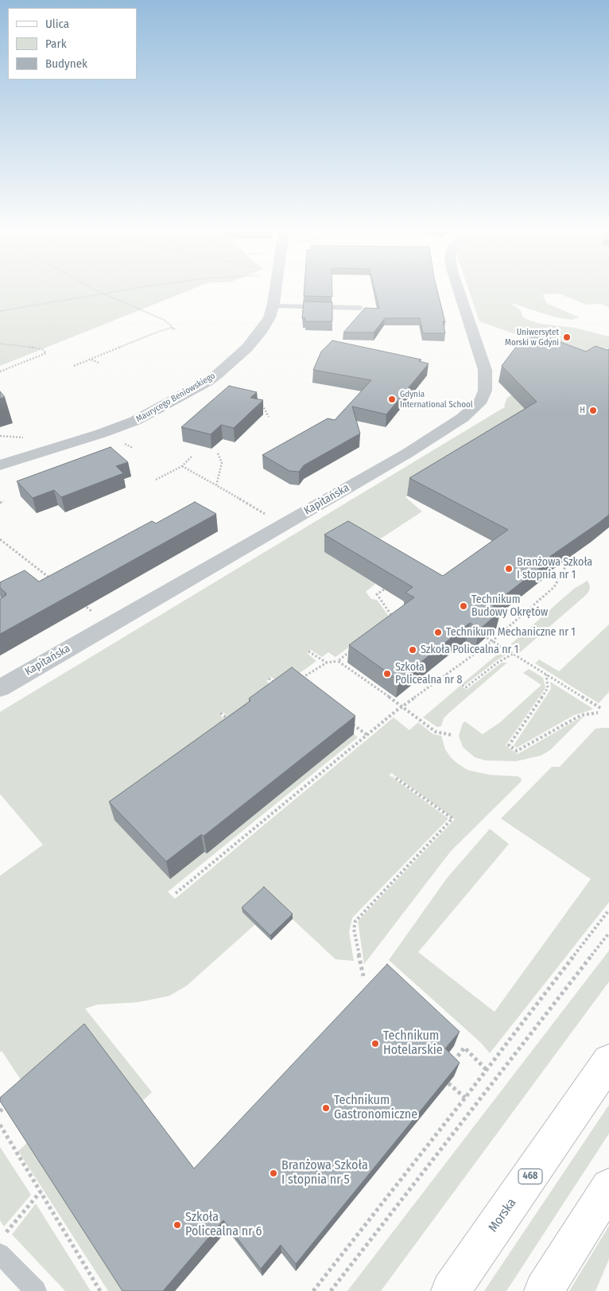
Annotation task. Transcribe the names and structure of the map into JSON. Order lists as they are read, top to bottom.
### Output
{
  "streets": {
    "main road": ["468", "Morska"],
    "street": ["Maurycego Beniowskiego", "Kapitańska"]
  },
  "places": [
    "Uniwersytet Morski w Gdyni",
    "Gdynia International School",
    "H",
    "Branżowa Szkoła I stopnia nr 1",
    "Technikum Budowy Okrętów",
    "Technikum Mechaniczne nr 1",
    "Szkoła Policealna nr 1",
    "Szkoła Policealna nr 8",
    "Technikum Hotelarskie",
    "Technikum Gastronomiczne",
    "Branżowa Szkoła I stopnia nr 5",
    "Szkoła Policealna nr 6"
  ],
  "legend": ["Ulica", "Park", "Budynek"]
}
